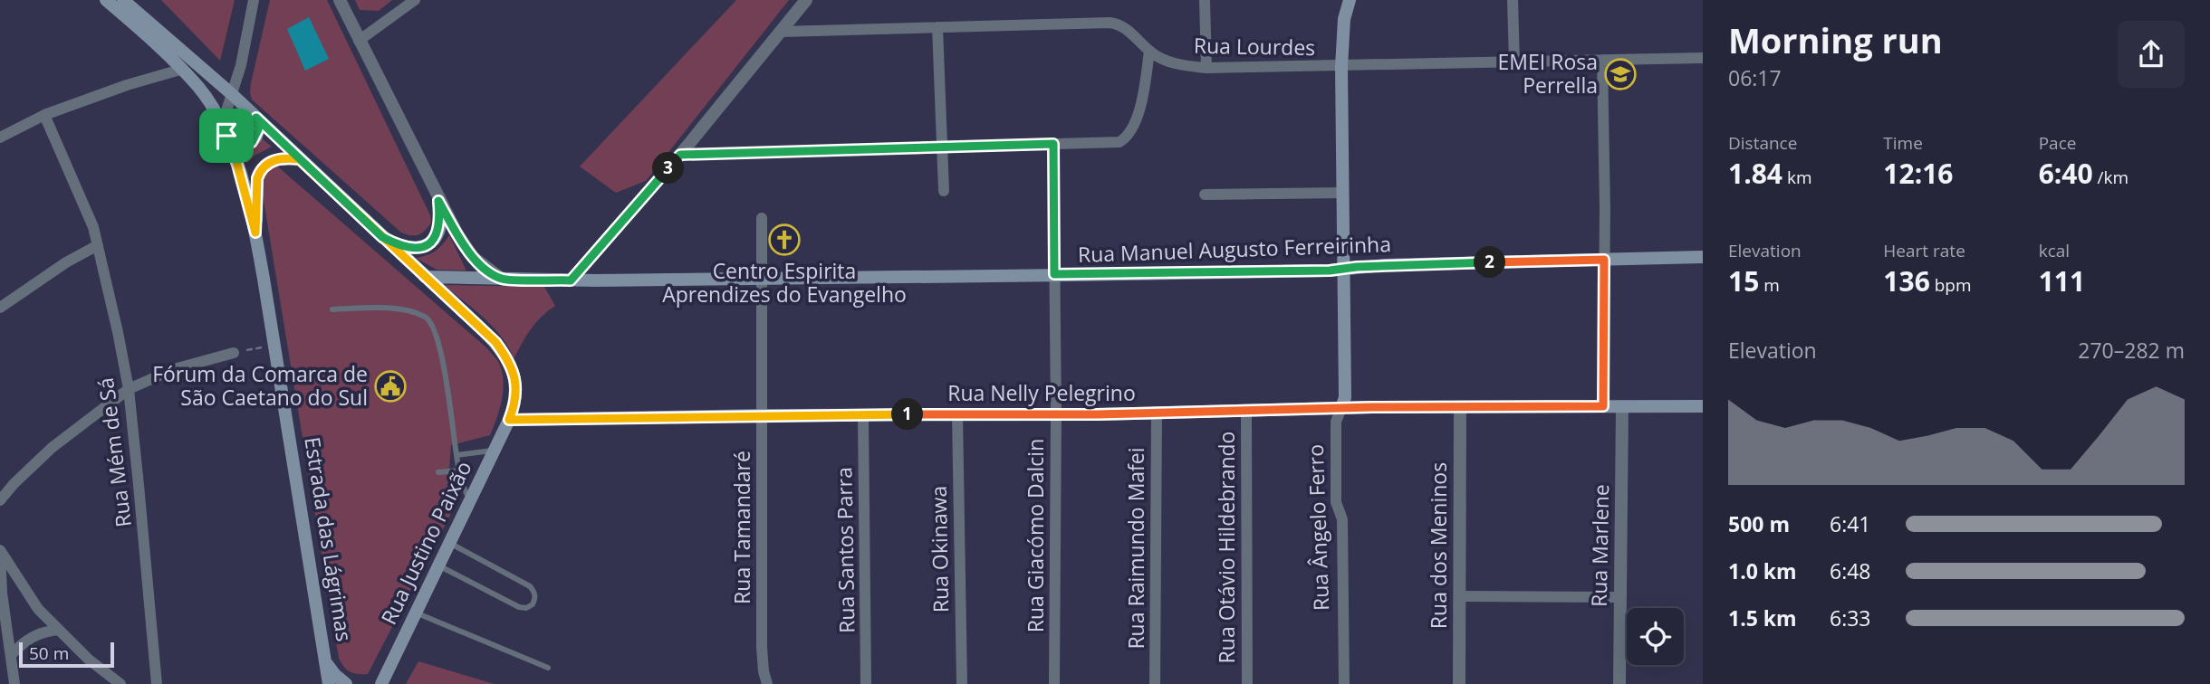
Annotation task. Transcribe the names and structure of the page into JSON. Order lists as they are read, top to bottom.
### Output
{
  "streets": {
    "main road": [
      "Rua Manuel Augusto Ferreirinha",
      "Rua Nelly Pelegrino",
      "Rua Ângelo Ferro",
      "Estrada das Lágrimas",
      "Rua Justino Paixão"
    ],
    "street": [
      "Rua Lourdes",
      "Rua Mém de Sá",
      "Rua Tamandaré",
      "Rua Giacómo Dalcin",
      "Rua dos Meninos",
      "Rua Marlene",
      "Rua Otávio Hildebrando",
      "Rua Raimundo Mafei",
      "Rua Okinawa",
      "Rua Santos Parra"
    ]
  },
  "crossings": [
    ["Rua Lourdes", "Rua Ângelo Ferro"],
    ["Rua Manuel Augusto Ferreirinha", "Rua Tamandaré"],
    ["Rua Manuel Augusto Ferreirinha", "Rua Ângelo Ferro"],
    ["Rua Manuel Augusto Ferreirinha", "Rua Giacómo Dalcin"],
    ["Rua Manuel Augusto Ferreirinha", "Rua Justino Paixão"],
    ["Rua Nelly Pelegrino", "Rua Tamandaré"],
    ["Rua Nelly Pelegrino", "Rua Ângelo Ferro"],
    ["Rua Nelly Pelegrino", "Rua Giacómo Dalcin"],
    ["Rua Nelly Pelegrino", "Rua Justino Paixão"],
    ["Rua Nelly Pelegrino", "Rua dos Meninos"],
    ["Rua Nelly Pelegrino", "Rua Marlene"],
    ["Rua Nelly Pelegrino", "Rua Otávio Hildebrando"],
    ["Rua Nelly Pelegrino", "Rua Raimundo Mafei"],
    ["Rua Nelly Pelegrino", "Rua Okinawa"],
    ["Rua Nelly Pelegrino", "Rua Santos Parra"]
  ],
  "places": {
    "school or university": ["EMEI Rosa Perrella"],
    "church": ["Centro Espirita Aprendizes do Evangelho"],
    "public building": ["Fórum da Comarca de São Caetano do Sul"]
  },
  "scale_bar": "50 m",
  "page": {
    "heading": ["Morning run", "06:17"],
    "stats": [
      ["Distance", "1.84 km"],
      ["Time", "12:16"],
      ["Pace", "6:40 /km"],
      ["Elevation", "15 m"],
      ["Heart rate", "136 bpm"],
      ["kcal", "111"]
    ],
    "pins": ["3", "2", "1"],
    "chart": ["Elevation", "270–282 m"],
    "list": [
      {
        "name": "500 m",
        "note": "6:41"
      },
      {
        "name": "1.0 km",
        "note": "6:48"
      },
      {
        "name": "1.5 km",
        "note": "6:33"
      }
    ],
    "scale": "50 m"
  }
}
